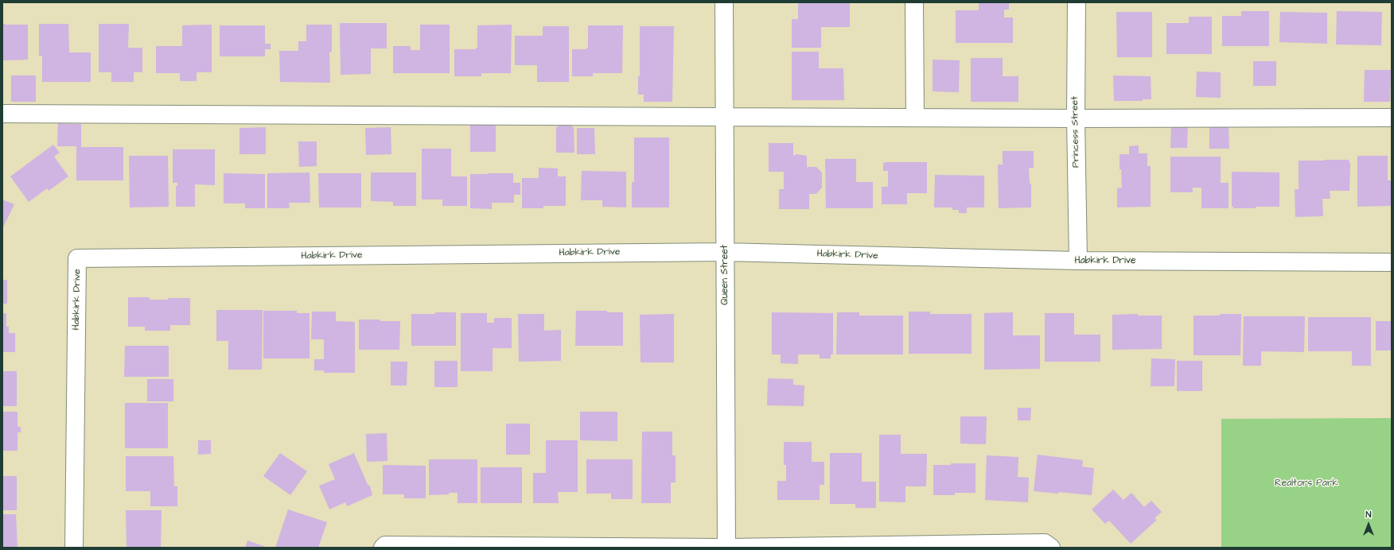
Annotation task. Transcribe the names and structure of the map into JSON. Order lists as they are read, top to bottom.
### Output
{
  "streets": {
    "street": ["Princess Street", "Habkirk Drive", "Queen Street"]
  },
  "crossings": [
    ["Princess Street", "Habkirk Drive"],
    ["Habkirk Drive", "Queen Street"]
  ],
  "parks": ["Realtors Park"],
  "north": "top"
}
